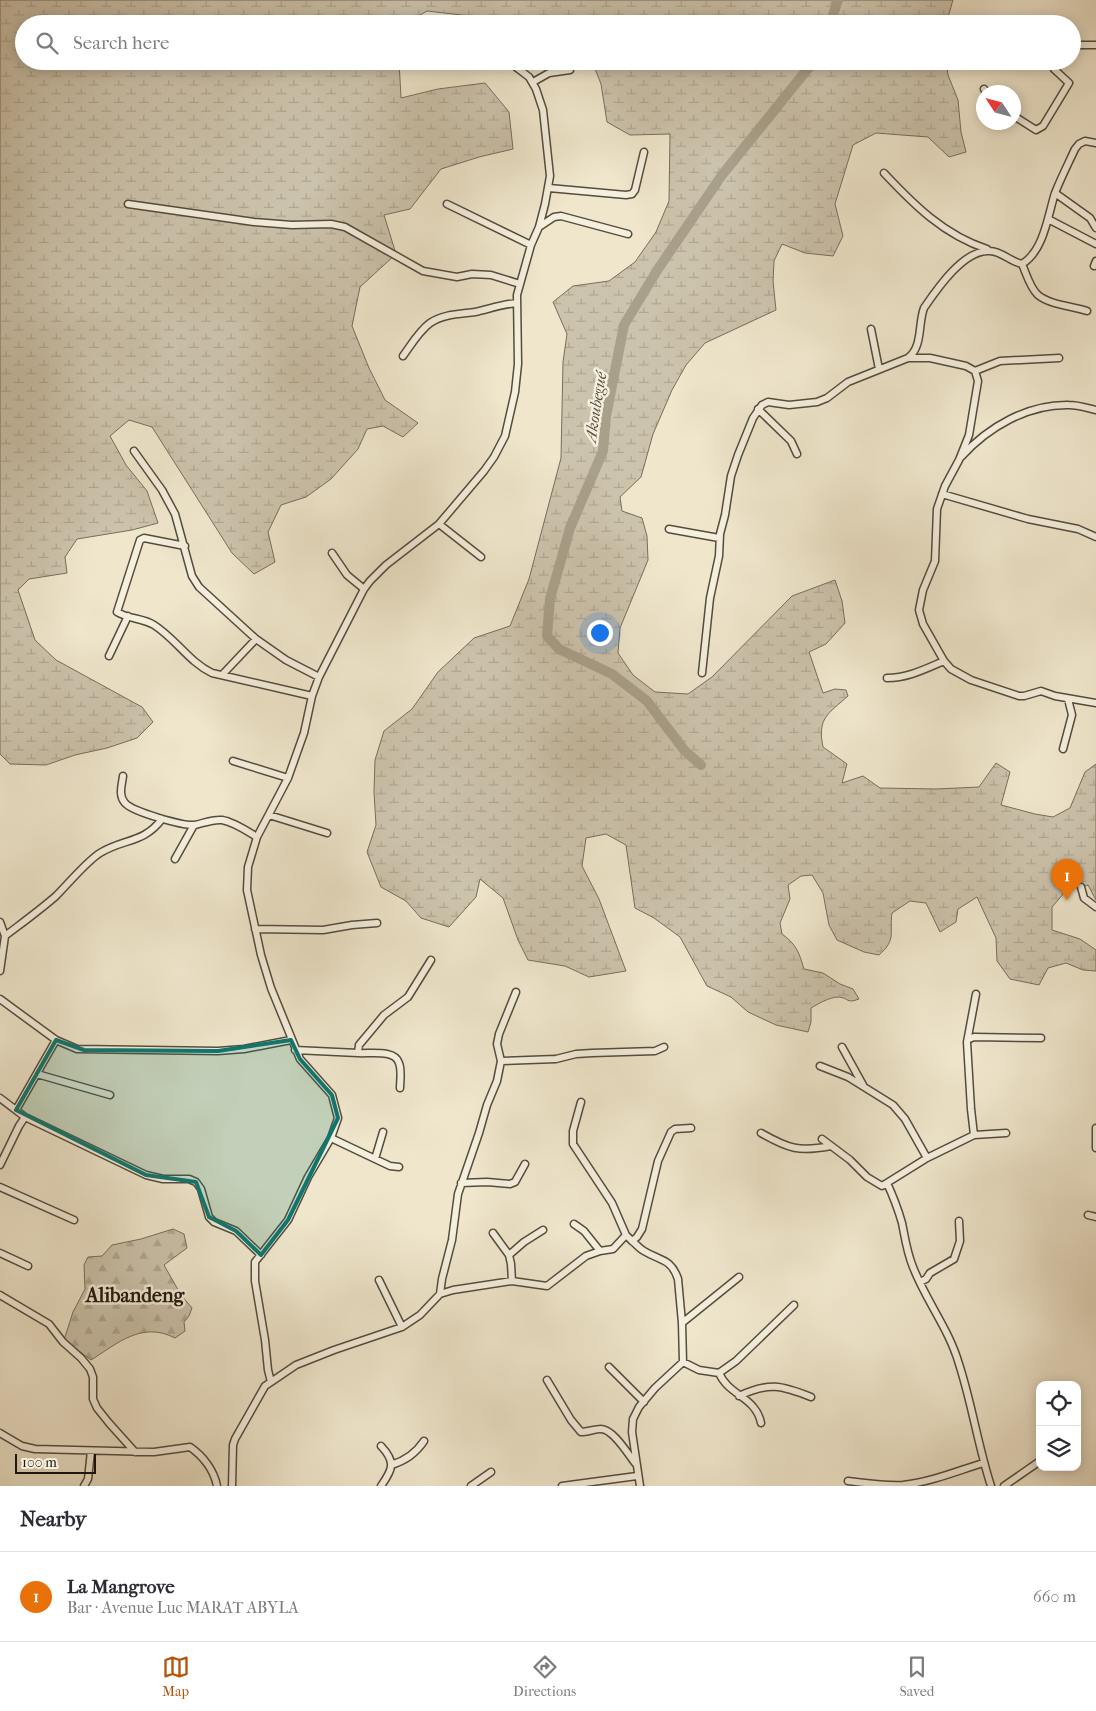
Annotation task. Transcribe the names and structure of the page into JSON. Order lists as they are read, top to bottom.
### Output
{
  "districts": ["Alibandeng"],
  "water": ["Akoubegué"],
  "scale_bar": "100 m",
  "north": "top left",
  "page": {
    "search": "Search here",
    "pins": "1",
    "scale": "100 m",
    "heading": "Nearby",
    "list": [
      {
        "mark": "1",
        "name": "La Mangrove",
        "note": "Bar · Avenue Luc MARAT ABYLA",
        "value": "660 m"
      }
    ],
    "nav": ["Map", "Directions", "Saved"]
  }
}
